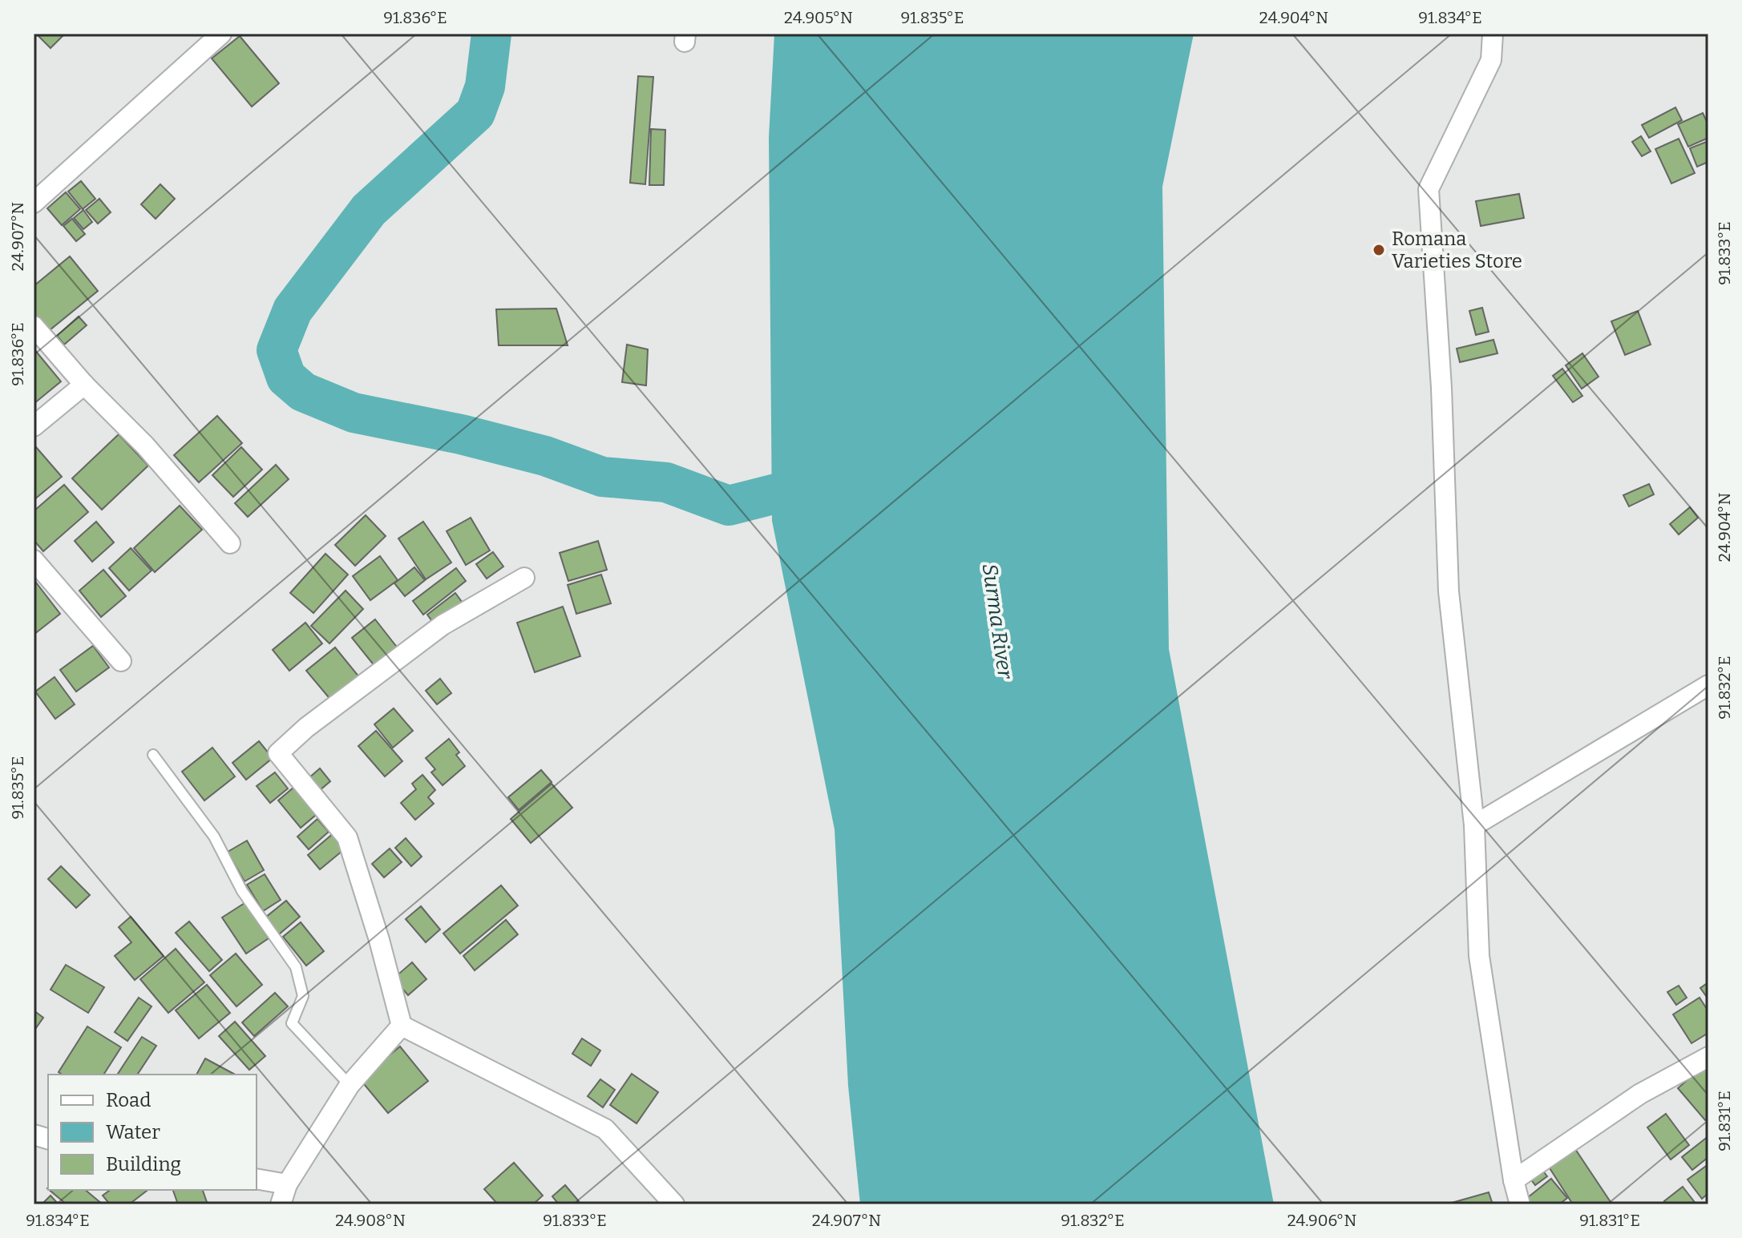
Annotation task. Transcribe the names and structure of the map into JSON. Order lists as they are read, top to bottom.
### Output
{
  "water": ["Surma River"],
  "places": ["Romana Varieties Store"],
  "legend": ["Road", "Water", "Building"],
  "coordinates": [
    "91.836°E",
    "24.905°N",
    "91.835°E",
    "24.904°N",
    "91.834°E",
    "24.907°N",
    "91.833°E",
    "91.832°E",
    "91.831°E",
    "24.908°N",
    "24.906°N"
  ]
}
